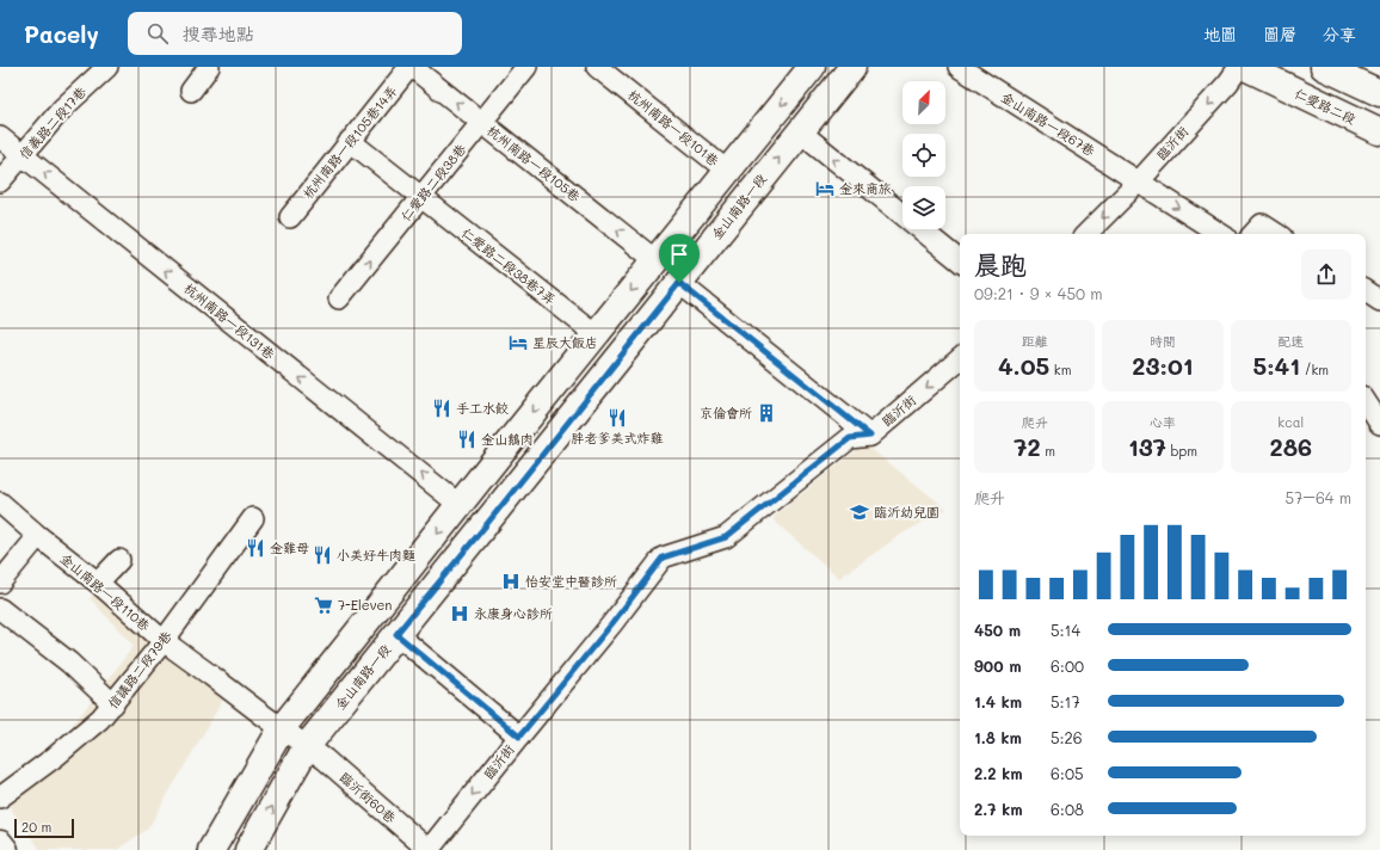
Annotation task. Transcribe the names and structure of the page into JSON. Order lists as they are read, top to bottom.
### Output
{
  "streets": {
    "main road": ["仁愛路二段", "金山南路一段"],
    "street": [
      "信義路二段17巷",
      "金山南路一段67巷",
      "杭州南路一段101巷",
      "杭州南路一段105巷14弄",
      "臨沂街",
      "杭州南路一段105巷",
      "仁愛路二段38巷",
      "仁愛路二段38巷7弄",
      "杭州南路一段131巷",
      "金山南路一段110巷",
      "信議路二段79巷",
      "臨沂街60巷"
    ]
  },
  "crossings": [
    ["信義路二段17巷", "杭州南路一段131巷"],
    ["金山南路一段67巷", "臨沂街"],
    ["杭州南路一段105巷14弄", "杭州南路一段105巷"],
    ["杭州南路一段105巷14弄", "仁愛路二段38巷7弄"],
    ["臨沂街", "臨沂街60巷"],
    ["杭州南路一段105巷", "仁愛路二段38巷"],
    ["仁愛路二段38巷", "仁愛路二段38巷7弄"],
    ["金山南路一段", "臨沂街60巷"],
    ["金山南路一段110巷", "信議路二段79巷"],
    ["金山南路一段110巷", "臨沂街60巷"]
  ],
  "one_way": [
    "臨沂街",
    "杭州南路一段105巷",
    "仁愛路二段38巷",
    "杭州南路一段131巷"
  ],
  "places": {
    "hotel": ["金來商旅", "星辰大飯店"],
    "restaurant": [
      "手工水餃",
      "胖老爹美式炸雞",
      "金山鵝肉",
      "金雞母",
      "小美好牛肉麵"
    ],
    "building": ["京倫會所"],
    "school or university": ["臨沂幼兒園"],
    "hospital": ["怡安堂中醫診所", "永康身心診所"],
    "supermarket": ["7-Eleven"]
  },
  "scale_bar": "20 m",
  "north": "top right",
  "page": {
    "header": "Pacely",
    "search": "搜尋地點",
    "nav": ["地圖", "圖層", "分享"],
    "heading": ["晨跑", "09:21 · 9 × 450 m"],
    "stats": [
      ["距離", "4.05 km"],
      ["時間", "23:01"],
      ["配速", "5:41 /km"],
      ["爬升", "72 m"],
      ["心率", "137 bpm"],
      ["kcal", "286"]
    ],
    "chart": ["爬升", "57–64 m"],
    "list": [
      {
        "name": "450 m",
        "note": "5:14"
      },
      {
        "name": "900 m",
        "note": "6:00"
      },
      {
        "name": "1.4 km",
        "note": "5:17"
      },
      {
        "name": "1.8 km",
        "note": "5:26"
      },
      {
        "name": "2.2 km",
        "note": "6:05"
      },
      {
        "name": "2.7 km",
        "note": "6:08"
      }
    ],
    "scale": "20 m"
  }
}
